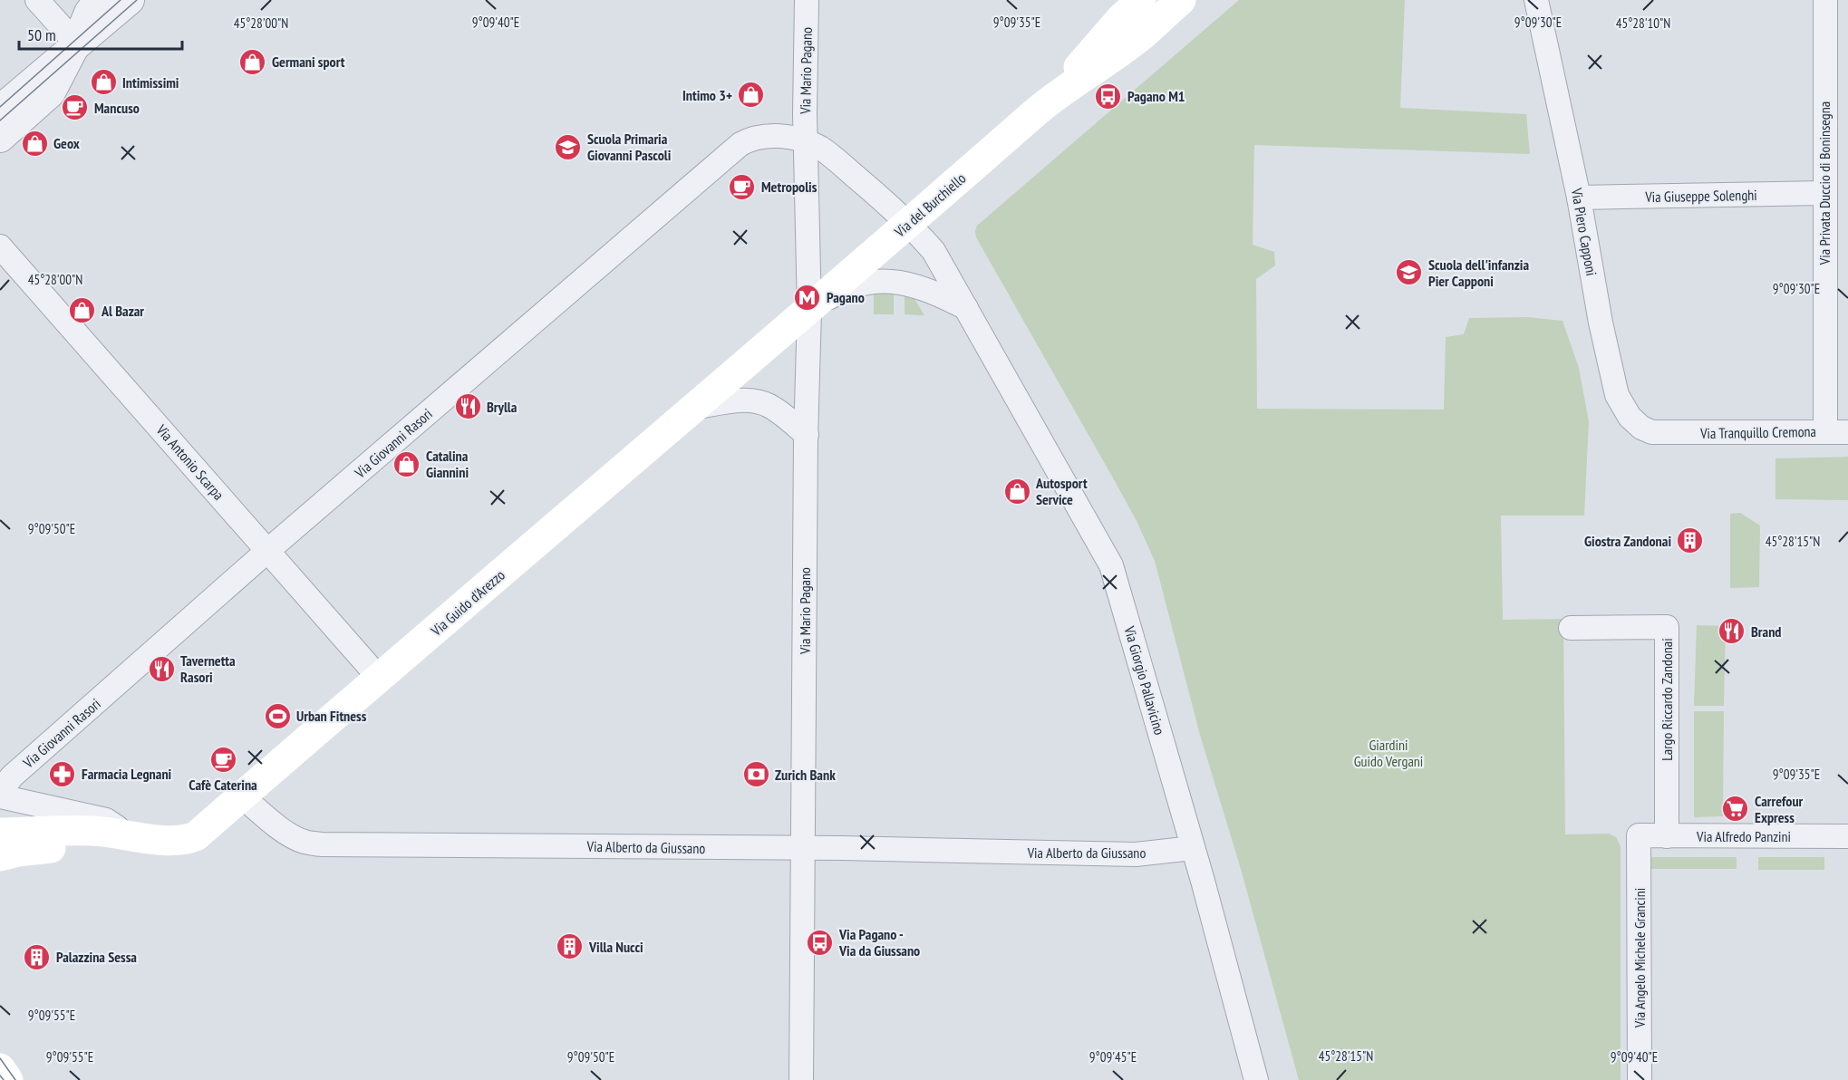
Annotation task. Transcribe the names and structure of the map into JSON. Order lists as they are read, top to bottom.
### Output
{
  "streets": {
    "main road": ["Via del Burchiello", "Via Guido d'Arezzo"],
    "street": [
      "Via Mario Pagano",
      "Via Privata Duccio di Boninsegna",
      "Via Giuseppe Solenghi",
      "Via Piero Capponi",
      "Via Tranquillo Cremona",
      "Via Giovanni Rasori",
      "Via Antonio Scarpa",
      "Via Giorgio Pallavicino",
      "Largo Riccardo Zandonai",
      "Via Alfredo Panzini",
      "Via Alberto da Giussano",
      "Via Angelo Michele Grancini"
    ]
  },
  "crossings": [
    ["Via Mario Pagano", "Via del Burchiello"],
    ["Via Mario Pagano", "Via Giovanni Rasori"],
    ["Via Mario Pagano", "Via Guido d'Arezzo"],
    ["Via Mario Pagano", "Via Alberto da Giussano"],
    ["Via Privata Duccio di Boninsegna", "Via Giuseppe Solenghi"],
    ["Via Privata Duccio di Boninsegna", "Via Tranquillo Cremona"],
    ["Via Giuseppe Solenghi", "Via Piero Capponi"],
    ["Via del Burchiello", "Via Guido d'Arezzo"],
    ["Via del Burchiello", "Via Giorgio Pallavicino"],
    ["Via Piero Capponi", "Via Tranquillo Cremona"],
    ["Via Giovanni Rasori", "Via Antonio Scarpa"],
    ["Via Antonio Scarpa", "Via Guido d'Arezzo"],
    ["Via Guido d'Arezzo", "Via Alberto da Giussano"],
    ["Via Giorgio Pallavicino", "Via Alberto da Giussano"],
    ["Largo Riccardo Zandonai", "Via Alfredo Panzini"],
    ["Via Alfredo Panzini", "Via Angelo Michele Grancini"]
  ],
  "parks": ["Giardini Guido Vergani"],
  "places": {
    "shop": [
      "Germani sport",
      "Intimissimi",
      "Intimo 3+",
      "Geox",
      "Al Bazar",
      "Catalina Giannini",
      "Autosport Service"
    ],
    "bus stop": ["Pagano M1", "Via Pagano - Via da Giussano"],
    "cafe": ["Mancuso", "Metropolis", "Cafè Caterina"],
    "school or university": ["Scuola Primaria Giovanni Pascoli", "Scuola dell'infanzia Pier Capponi"],
    "metro station": ["Pagano"],
    "restaurant": ["Brylla", "Brand", "Tavernetta Rasori"],
    "building": ["Giostra Zandonai", "Villa Nucci", "Palazzina Sessa"],
    "sports": ["Urban Fitness"],
    "pharmacy": ["Farmacia Legnani"],
    "bank": ["Zurich Bank"],
    "supermarket": ["Carrefour Express"]
  },
  "scale_bar": "50 m",
  "coordinates": [
    "9°09'40\"E",
    "9°09'35\"E",
    "9°09'30\"E",
    "45°28'00\"N",
    "45°28'10\"N",
    "9°09'50\"E",
    "45°28'15\"N",
    "9°09'55\"E",
    "9°09'45\"E"
  ]
}
